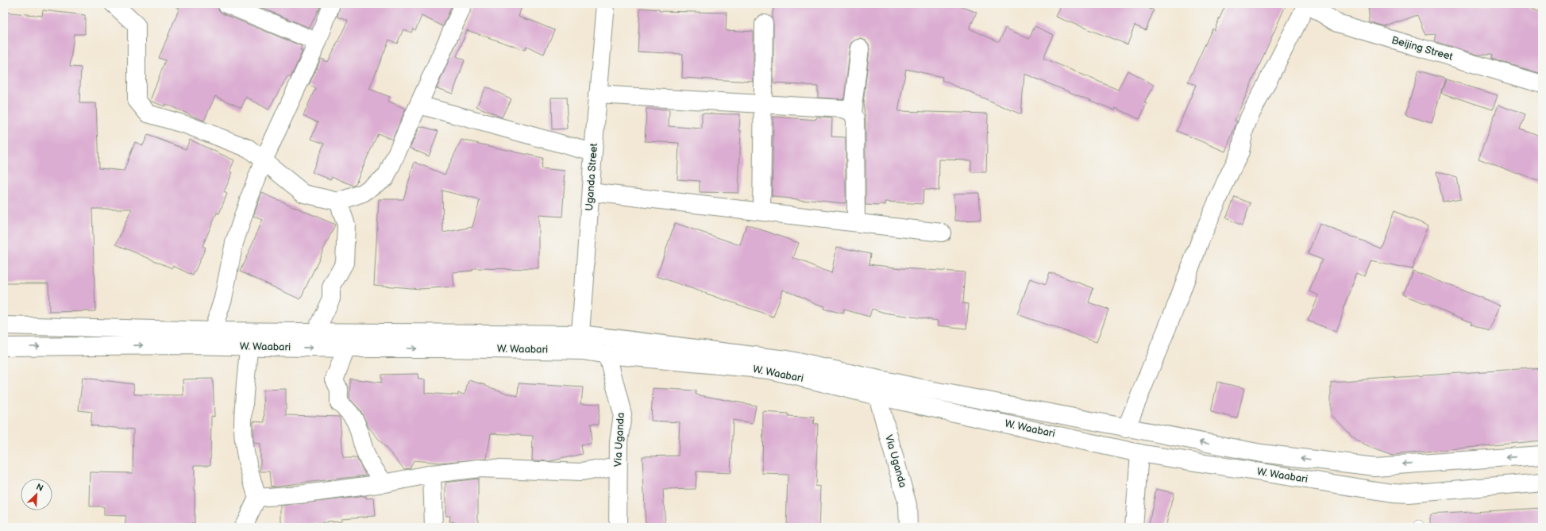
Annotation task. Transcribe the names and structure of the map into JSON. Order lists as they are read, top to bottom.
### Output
{
  "streets": {
    "street": [
      "Beijing Street",
      "Uganda Street",
      "W. Waabari",
      "Via Uganda"
    ]
  },
  "crossings": [
    ["Uganda Street", "W. Waabari"],
    ["W. Waabari", "Via Uganda"]
  ],
  "north": "top right"
}
